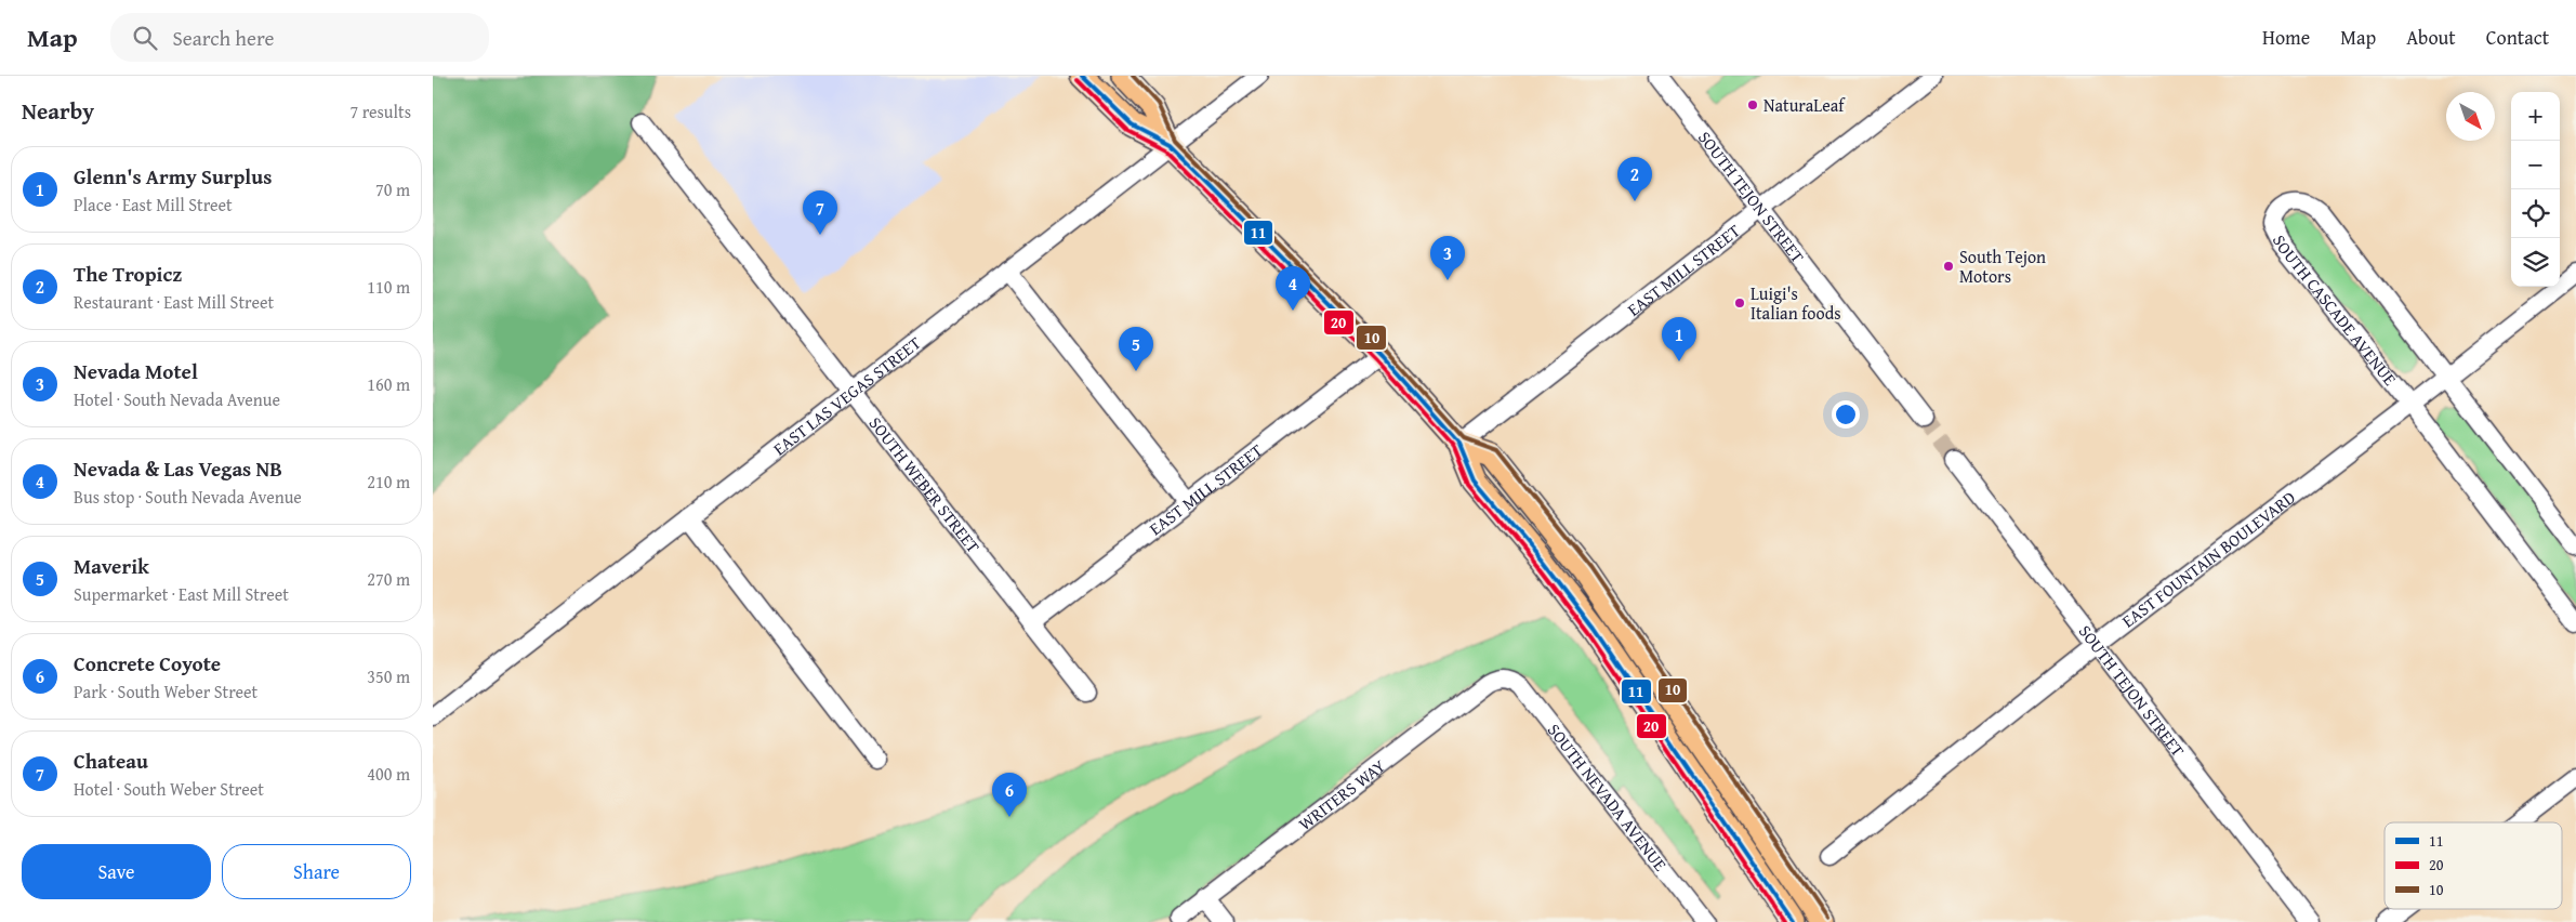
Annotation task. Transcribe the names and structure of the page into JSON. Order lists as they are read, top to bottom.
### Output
{
  "streets": {
    "street": [
      "SOUTH TEJON STREET",
      "EAST MILL STREET",
      "SOUTH CASCADE AVENUE",
      "EAST LAS VEGAS STREET",
      "SOUTH WEBER STREET",
      "EAST FOUNTAIN BOULEVARD",
      "WRITERS WAY",
      "SOUTH NEVADA AVENUE"
    ]
  },
  "crossings": [
    ["SOUTH TEJON STREET", "EAST MILL STREET"],
    ["SOUTH TEJON STREET", "EAST FOUNTAIN BOULEVARD"],
    ["EAST MILL STREET", "SOUTH WEBER STREET"],
    ["SOUTH CASCADE AVENUE", "EAST FOUNTAIN BOULEVARD"],
    ["EAST LAS VEGAS STREET", "SOUTH WEBER STREET"],
    ["WRITERS WAY", "SOUTH NEVADA AVENUE"]
  ],
  "places": ["NaturaLeaf", "South Tejon Motors", "Luigi's Italian foods"],
  "lines": ["transit line 11", "transit line 10", "transit line 20"],
  "legend": ["11", "20", "10"],
  "north": "bottom right",
  "page": {
    "header": "Map",
    "search": "Search here",
    "nav": [
      "Home",
      "Map",
      "About",
      "Contact"
    ],
    "heading": ["Nearby", "7 results"],
    "map_buttons": ["+", "−"],
    "list": [
      {
        "mark": "1",
        "name": "Glenn's Army Surplus",
        "note": "Place · East Mill Street",
        "value": "70 m"
      },
      {
        "mark": "2",
        "name": "The Tropicz",
        "note": "Restaurant · East Mill Street",
        "value": "110 m"
      },
      {
        "mark": "3",
        "name": "Nevada Motel",
        "note": "Hotel · South Nevada Avenue",
        "value": "160 m"
      },
      {
        "mark": "4",
        "name": "Nevada & Las Vegas NB",
        "note": "Bus stop · South Nevada Avenue",
        "value": "210 m"
      },
      {
        "mark": "5",
        "name": "Maverik",
        "note": "Supermarket · East Mill Street",
        "value": "270 m"
      },
      {
        "mark": "6",
        "name": "Concrete Coyote",
        "note": "Park · South Weber Street",
        "value": "350 m"
      },
      {
        "mark": "7",
        "name": "Chateau",
        "note": "Hotel · South Weber Street",
        "value": "400 m"
      }
    ],
    "pins": [
      "2",
      "7",
      "3",
      "4",
      "1",
      "5",
      "6"
    ],
    "buttons": ["Save", "Share"]
  }
}
